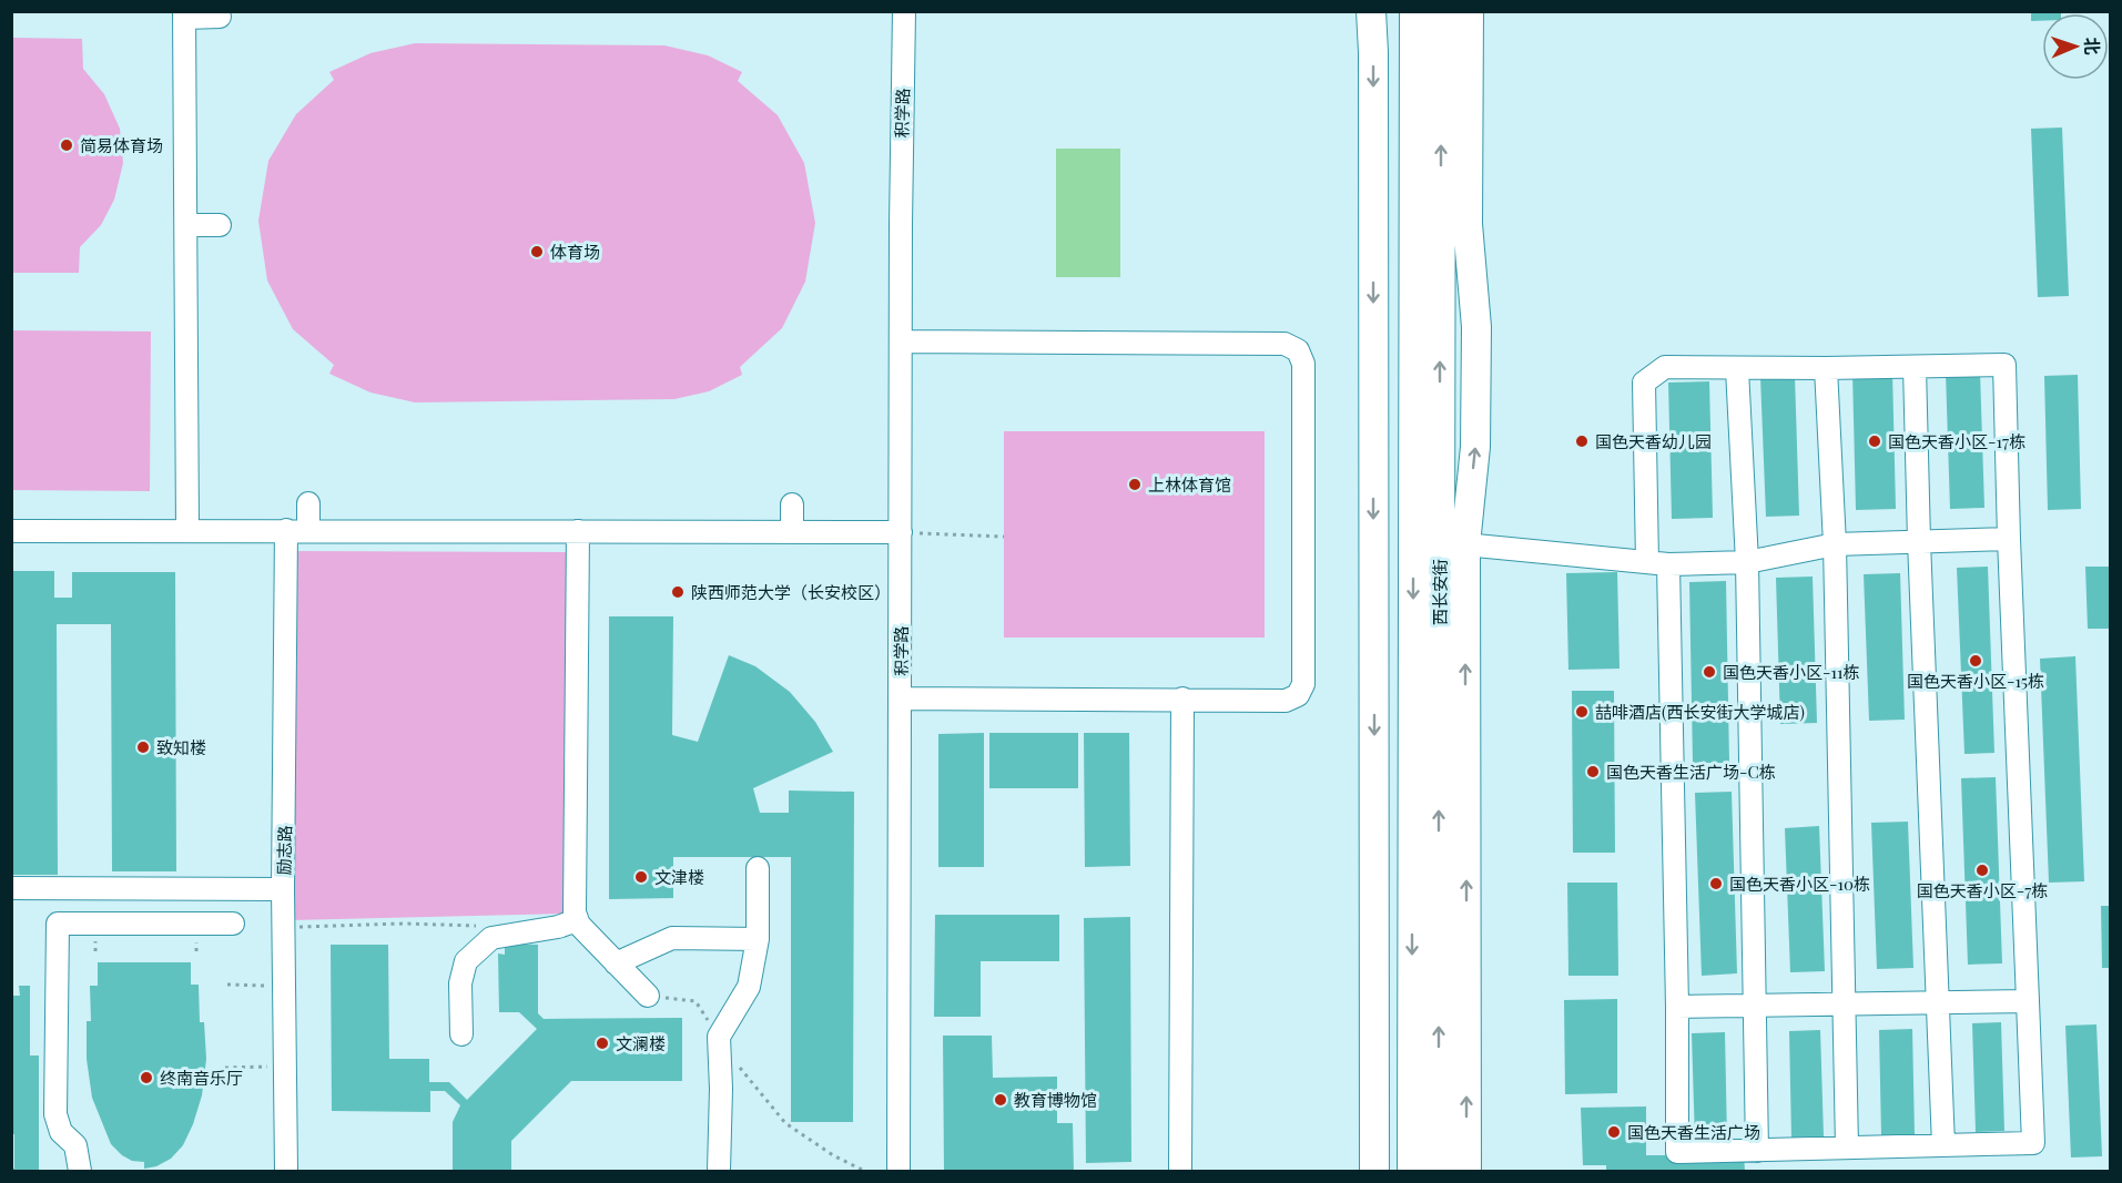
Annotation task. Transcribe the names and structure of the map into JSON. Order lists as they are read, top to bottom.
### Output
{
  "streets": {
    "main road": ["西长安街"],
    "street": ["积学路", "励志路"]
  },
  "places": [
    "简易体育场",
    "体育场",
    "国色天香幼儿园",
    "国色天香小区-17栋",
    "上林体育馆",
    "陕西师范大学（长安校区）",
    "国色天香小区-15栋",
    "国色天香小区-11栋",
    "喆啡酒店(西长安街大学城店)",
    "致知楼",
    "国色天香生活广场-C栋",
    "国色天香小区-7栋",
    "文津楼",
    "国色天香小区-10栋",
    "文澜楼",
    "终南音乐厅",
    "教育博物馆",
    "国色天香生活广场"
  ],
  "north": "right"
}
